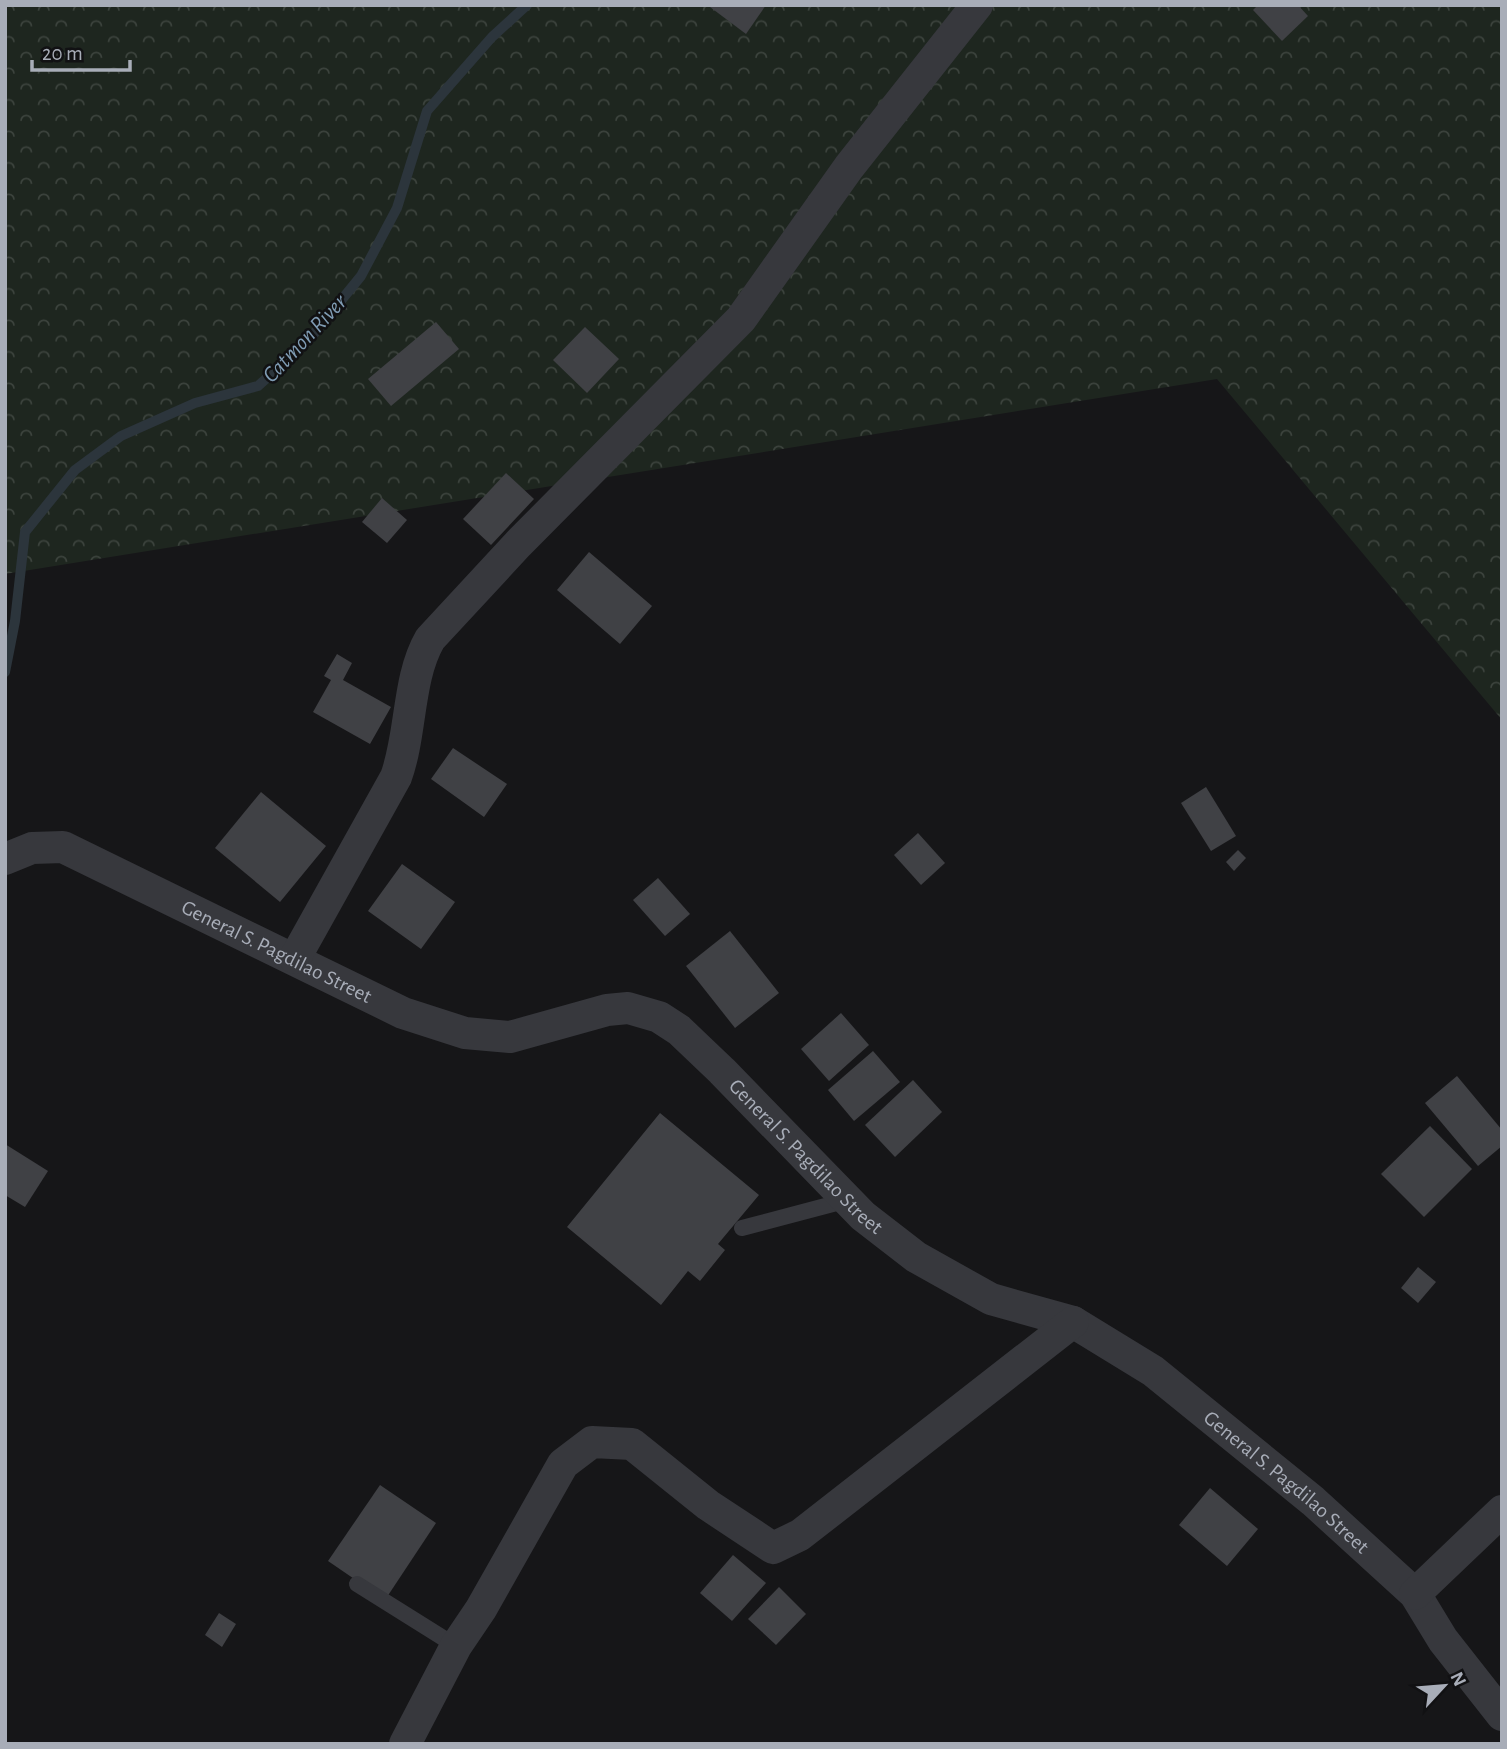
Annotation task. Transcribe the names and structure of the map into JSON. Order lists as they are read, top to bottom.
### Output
{
  "streets": {
    "street": ["General S. Pagdilao Street"]
  },
  "water": ["Catmon River"],
  "scale_bar": "20 m",
  "north": "top right"
}
